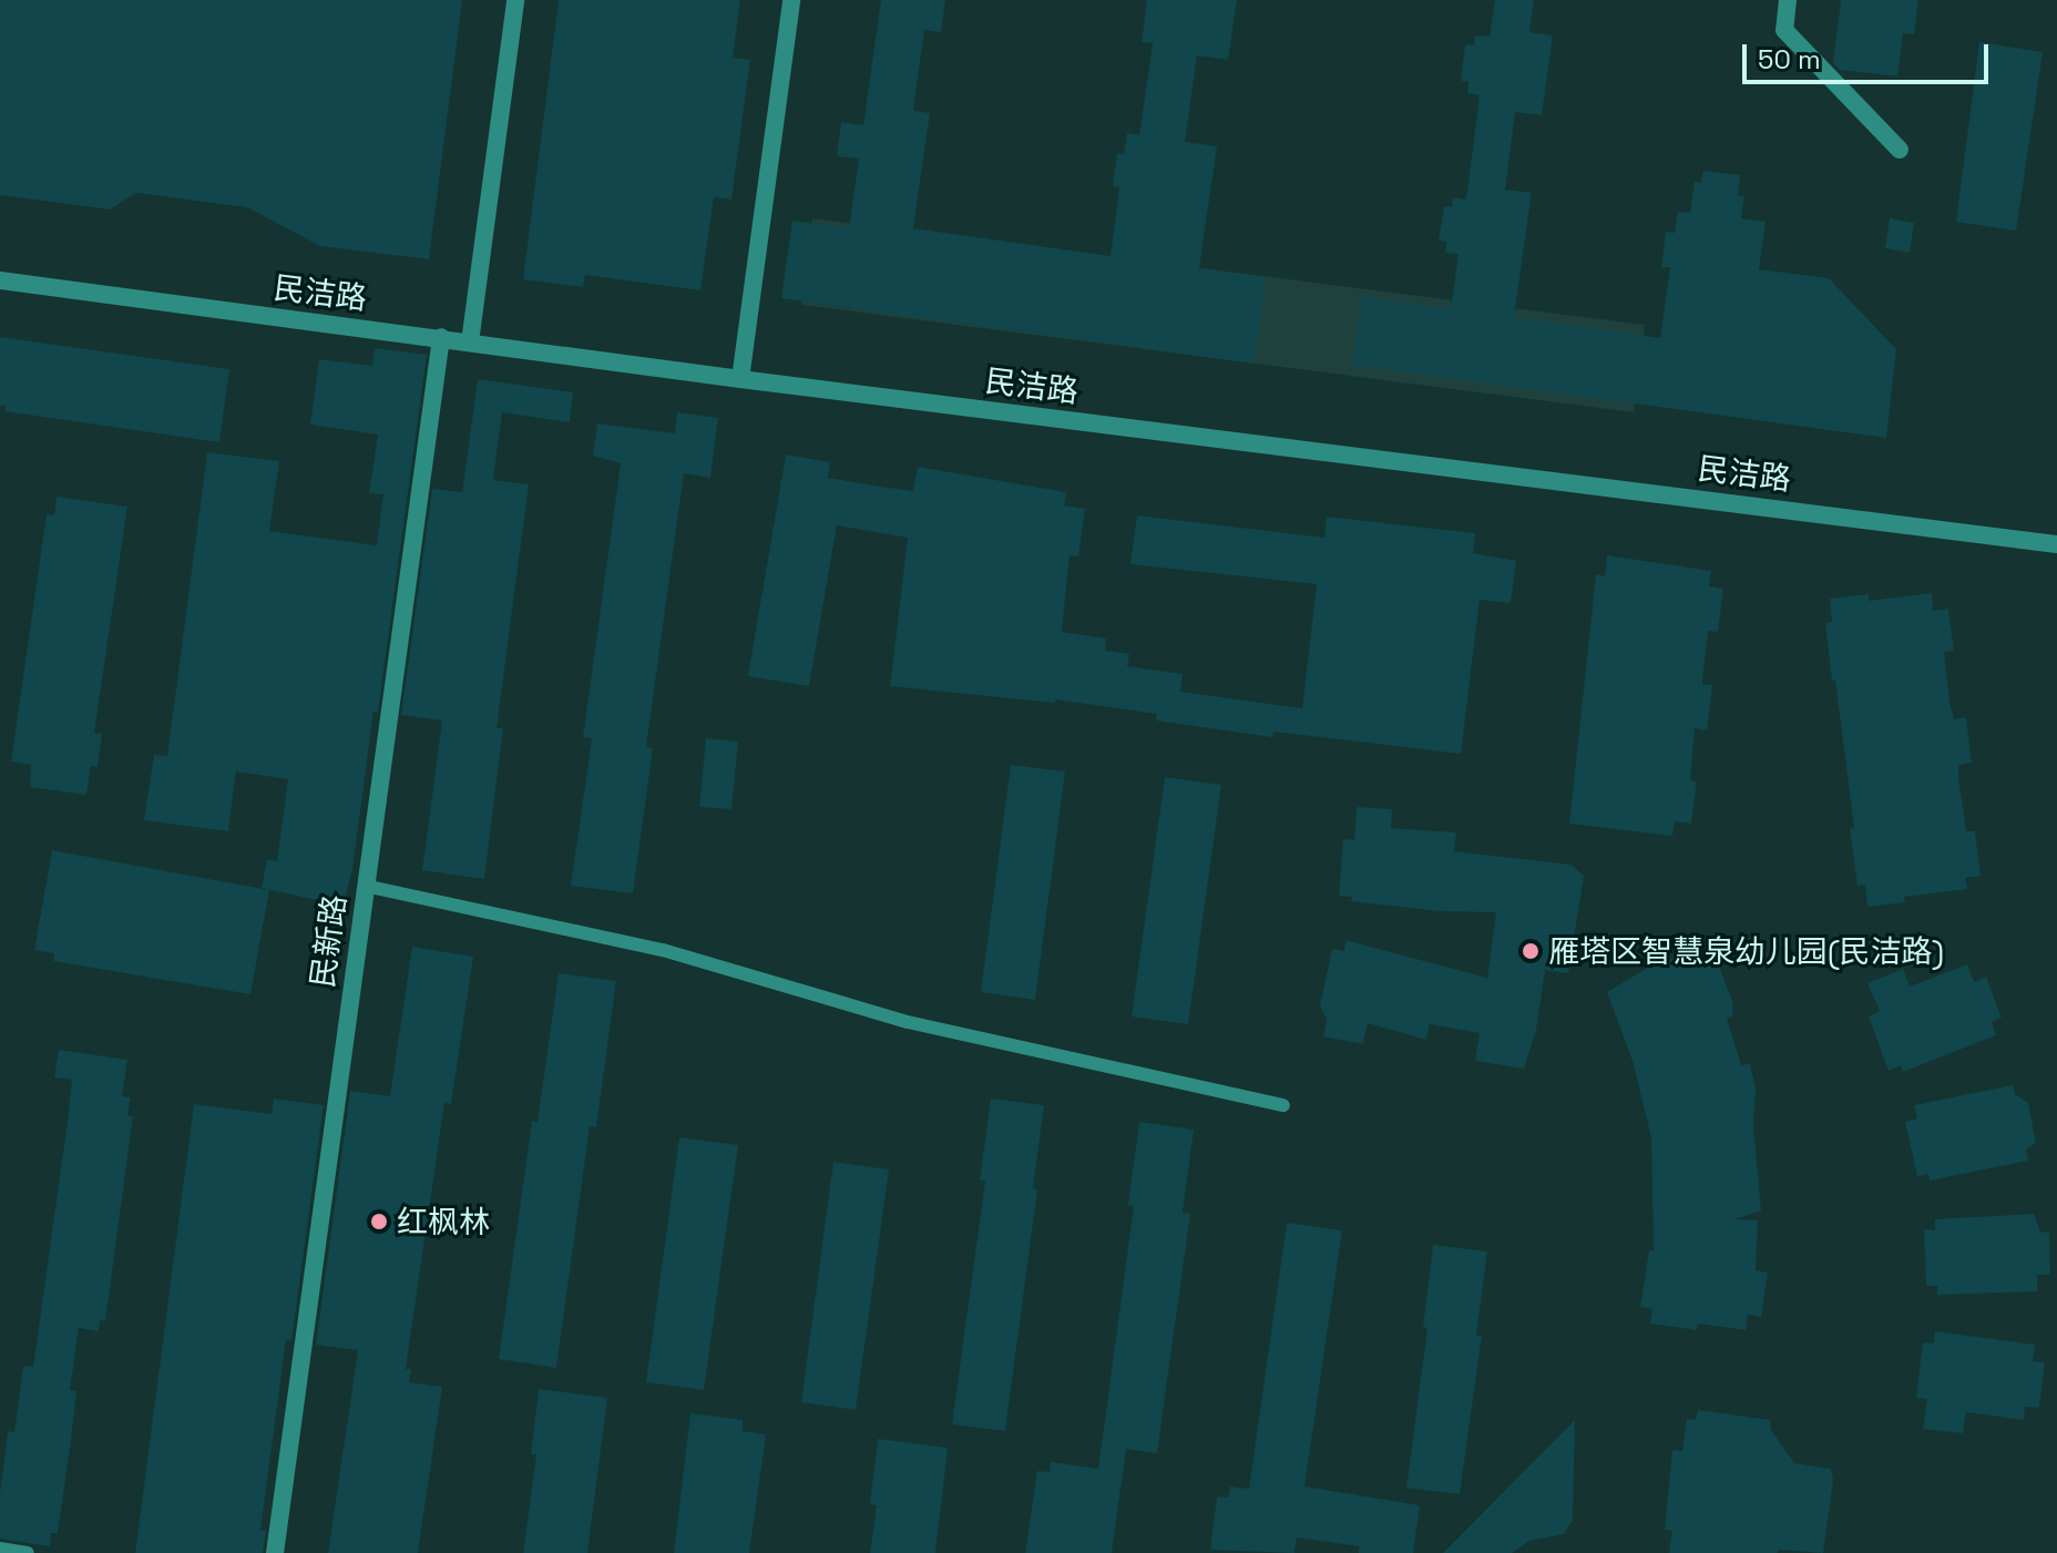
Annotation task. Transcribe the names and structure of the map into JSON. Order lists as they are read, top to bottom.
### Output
{
  "streets": {
    "street": ["民洁路", "民新路"]
  },
  "crossings": [
    ["民洁路", "民新路"]
  ],
  "places": ["雁塔区智慧泉幼儿园(民洁路)", "红枫林"],
  "scale_bar": "50 m"
}
